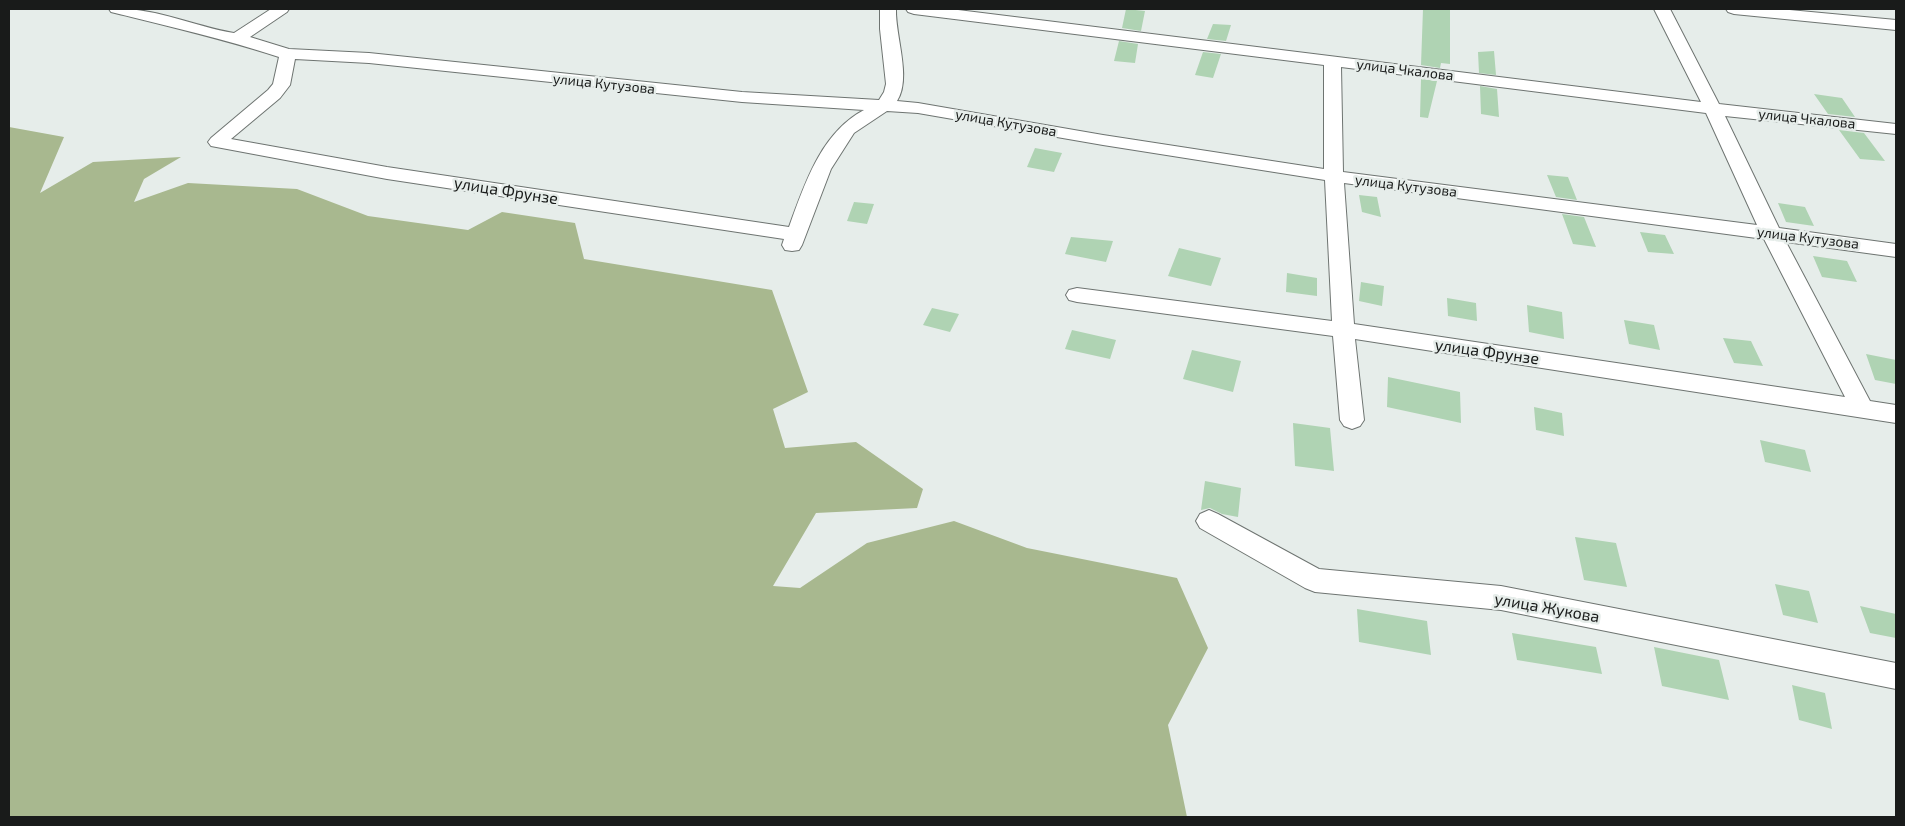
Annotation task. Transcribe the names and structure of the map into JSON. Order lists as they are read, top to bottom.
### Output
{
  "streets": {
    "street": [
      "улица Чкалова",
      "улица Кутузова",
      "улица Фрунзе",
      "улица Жукова"
    ]
  },
  "crossings": [
    ["улица Кутузова", "улица Фрунзе"]
  ]
}
